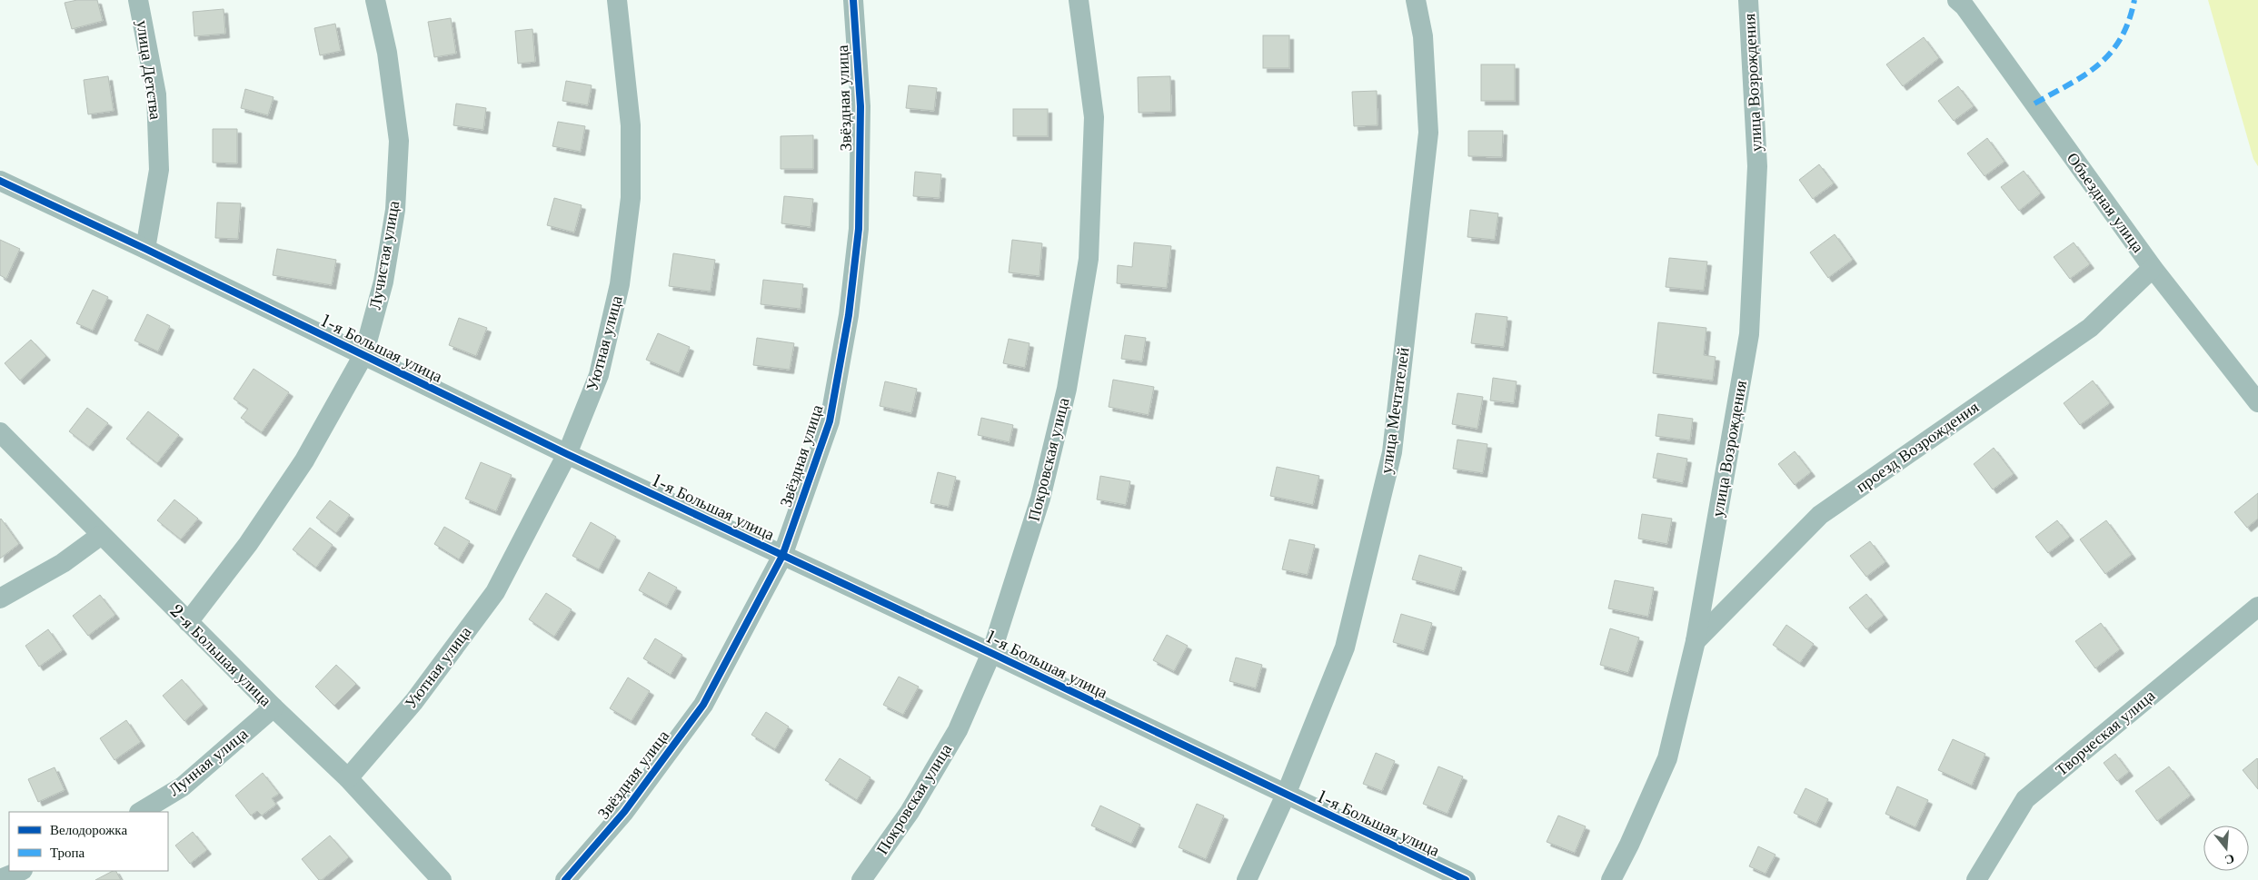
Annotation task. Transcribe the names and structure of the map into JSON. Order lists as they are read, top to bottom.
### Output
{
  "streets": {
    "street": [
      "улица Детства",
      "улица Возрождения",
      "Звёздная улица",
      "Объездная улица",
      "Лучистая улица",
      "Уютная улица",
      "1-я Большая улица",
      "улица Мечтателей",
      "проезд Возрождения",
      "Покровская улица",
      "2-я Большая улица",
      "Творческая улица",
      "Лунная улица"
    ]
  },
  "crossings": [
    ["улица Детства", "1-я Большая улица"],
    ["улица Возрождения", "проезд Возрождения"],
    ["Звёздная улица", "1-я Большая улица"],
    ["Объездная улица", "проезд Возрождения"],
    ["Лучистая улица", "1-я Большая улица"],
    ["Лучистая улица", "2-я Большая улица"],
    ["Уютная улица", "1-я Большая улица"],
    ["Уютная улица", "2-я Большая улица"],
    ["1-я Большая улица", "улица Мечтателей"],
    ["1-я Большая улица", "Покровская улица"],
    ["2-я Большая улица", "Лунная улица"]
  ],
  "legend": ["Велодорожка", "Тропа"],
  "north": "bottom"
}
